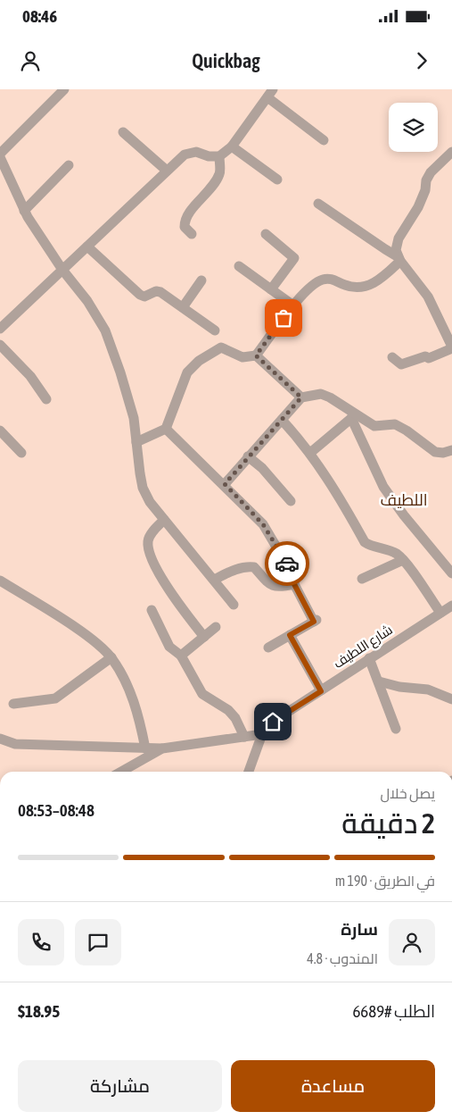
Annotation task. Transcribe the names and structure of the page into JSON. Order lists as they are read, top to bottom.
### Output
{
  "streets": {
    "street": ["شارع اللطيف"]
  },
  "districts": ["اللطيف"],
  "page": {
    "status": "08:46",
    "header": "Quickbag",
    "heading": ["2 دقيقة", "يصل خلال", "08:48–08:53"],
    "panel": [
      "سارة",
      "المندوب · 4.8",
      "الطلب #6689",
      "$18.95"
    ],
    "bar": "في الطريق · 190 m",
    "buttons": ["مساعدة", "مشاركة"]
  }
}
